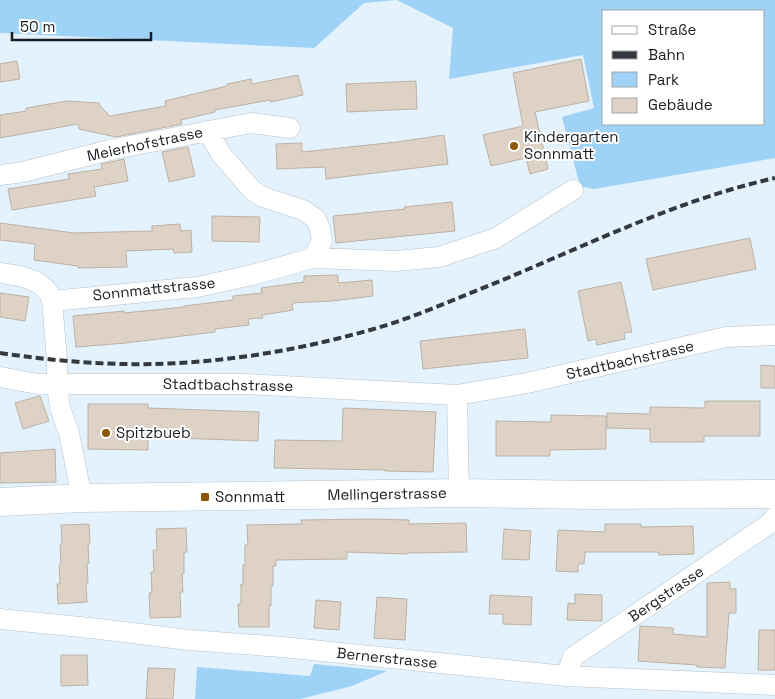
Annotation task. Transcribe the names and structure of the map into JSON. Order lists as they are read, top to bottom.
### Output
{
  "streets": {
    "main road": ["Mellingerstrasse"],
    "street": [
      "Meierhofstrasse",
      "Sonnmattstrasse",
      "Stadtbachstrasse",
      "Bergstrasse",
      "Bernerstrasse"
    ]
  },
  "crossings": [
    ["Bergstrasse", "Bernerstrasse"]
  ],
  "places": {
    "other": ["Kindergarten Sonnmatt", "Spitzbueb"],
    "transit": ["Sonnmatt"]
  },
  "legend": [
    "Straße",
    "Bahn",
    "Park",
    "Gebäude"
  ],
  "scale_bar": "50 m"
}
